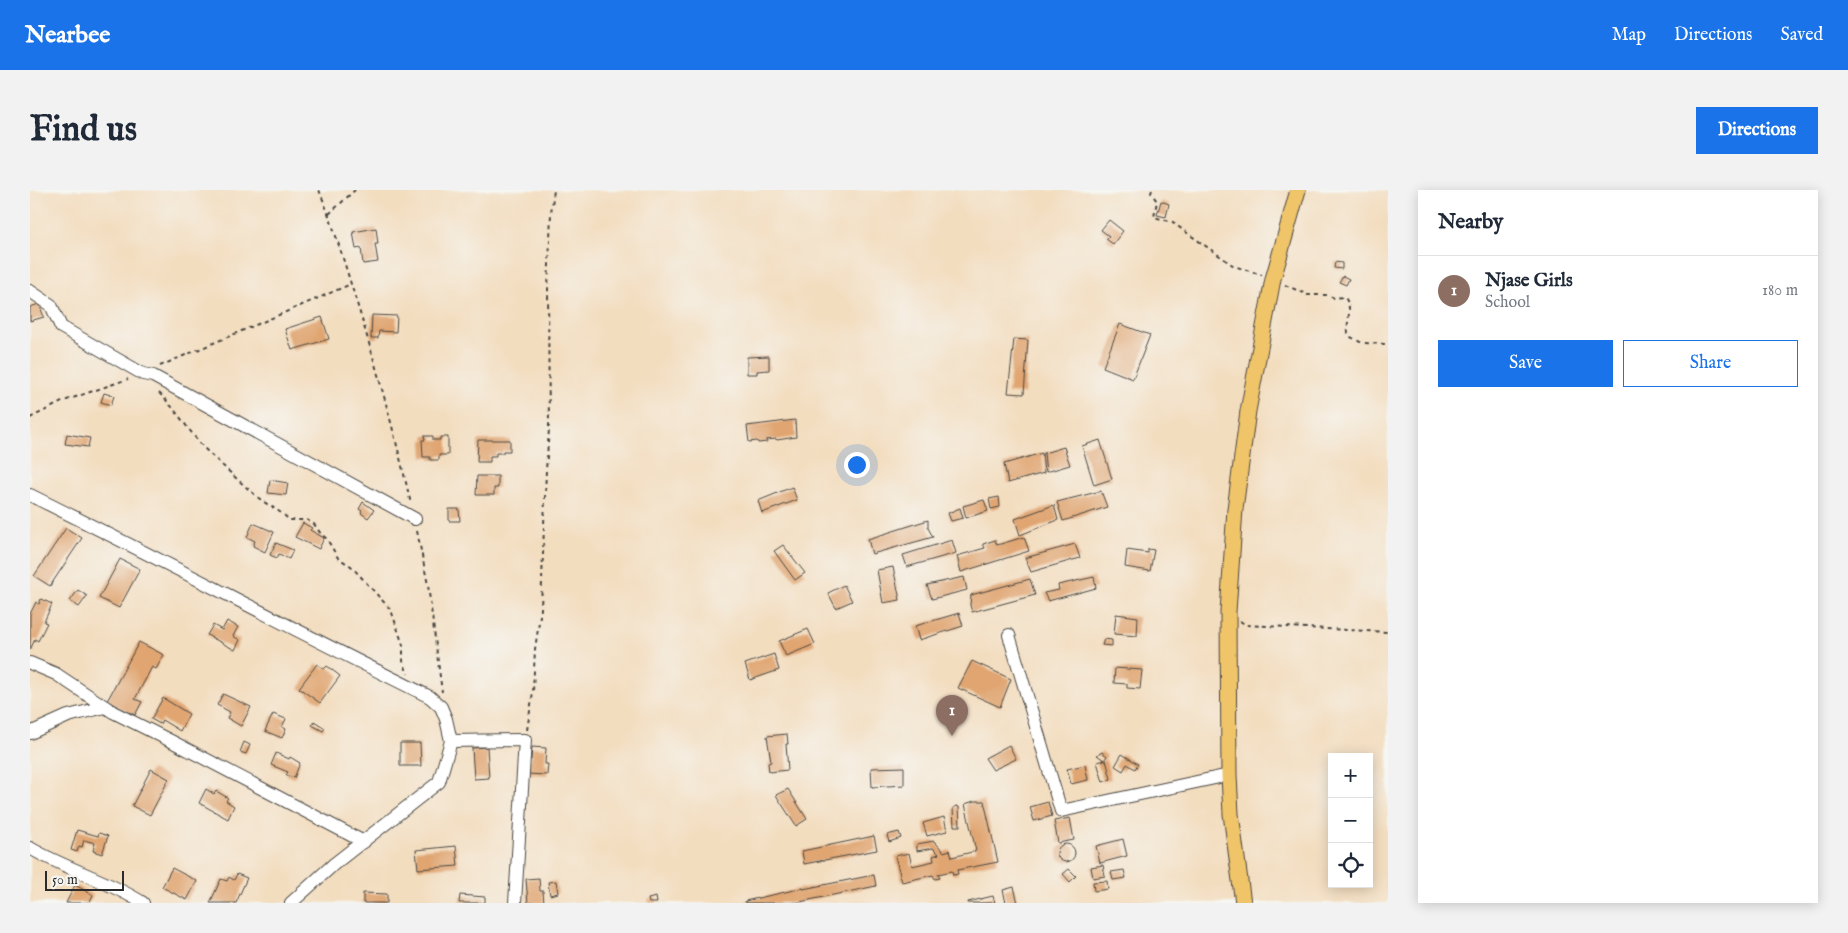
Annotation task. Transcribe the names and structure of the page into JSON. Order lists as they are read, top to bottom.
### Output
{
  "scale_bar": "50 m",
  "page": {
    "header": "Nearbee",
    "nav": ["Map", "Directions", "Saved"],
    "buttons": [
      "Directions",
      ["Save", "Share"]
    ],
    "title": "Find us",
    "heading": "Nearby",
    "list": [
      {
        "mark": "1",
        "name": "Njase Girls",
        "note": "School",
        "value": "180 m"
      }
    ],
    "pins": "1",
    "map_buttons": ["+", "−"],
    "scale": "50 m"
  }
}
